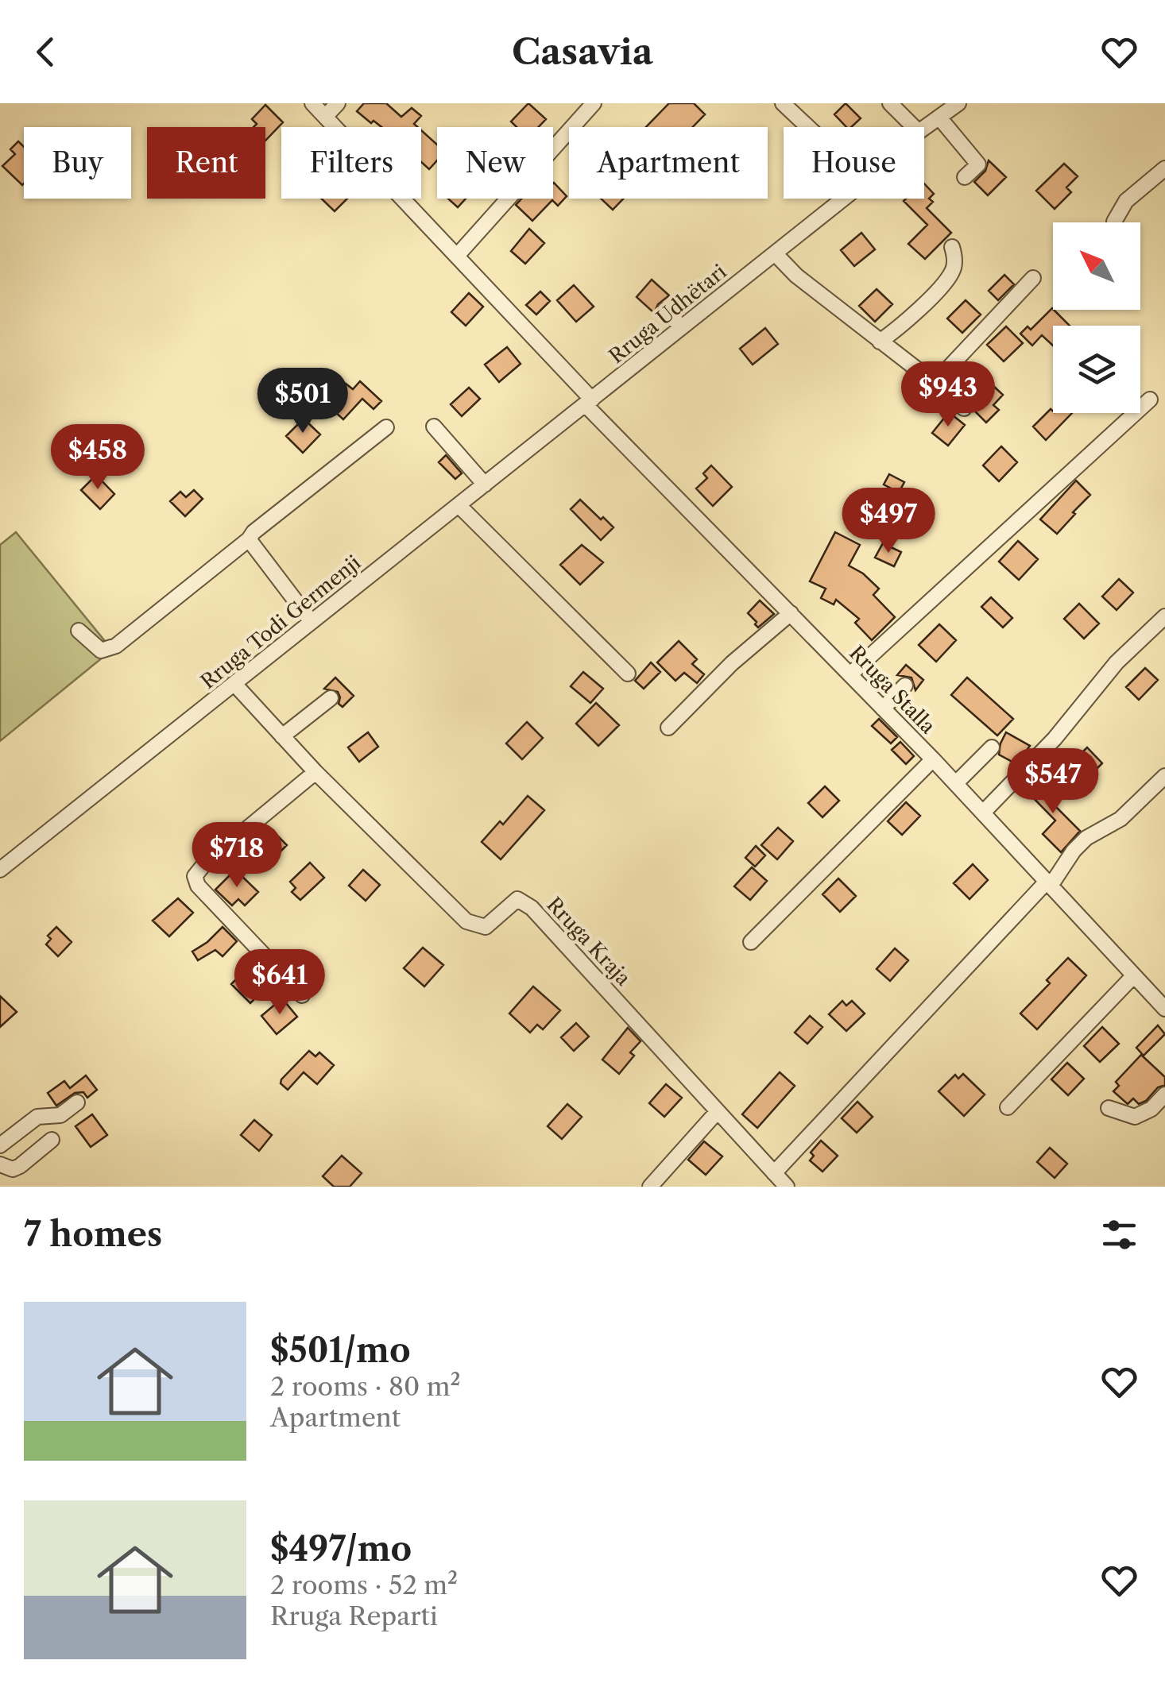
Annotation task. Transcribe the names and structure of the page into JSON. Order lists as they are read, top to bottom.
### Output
{
  "streets": {
    "street": [
      "Rruga Udhëtari",
      "Rruga Todi Germenji",
      "Rruga Stalla",
      "Rruga Kraja"
    ]
  },
  "crossings": [
    ["Rruga Udhëtari", "Rruga Todi Germenji"],
    ["Rruga Udhëtari", "Rruga Stalla"],
    ["Rruga Todi Germenji", "Rruga Stalla"],
    ["Rruga Todi Germenji", "Rruga Kraja"]
  ],
  "north": "top left",
  "page": {
    "header": "Casavia",
    "chip": [
      "Buy",
      "Rent",
      "Filters",
      "New",
      "Apartment",
      "House"
    ],
    "price": [
      "$943",
      "$501",
      "$458",
      "$497",
      "$547",
      "$718",
      "$641"
    ],
    "heading": "7 homes",
    "list": [
      {
        "name": "$501/mo",
        "note": "2 rooms · 80 m² · Apartment"
      },
      {
        "name": "$497/mo",
        "note": "2 rooms · 52 m² · Rruga Reparti"
      }
    ]
  }
}
